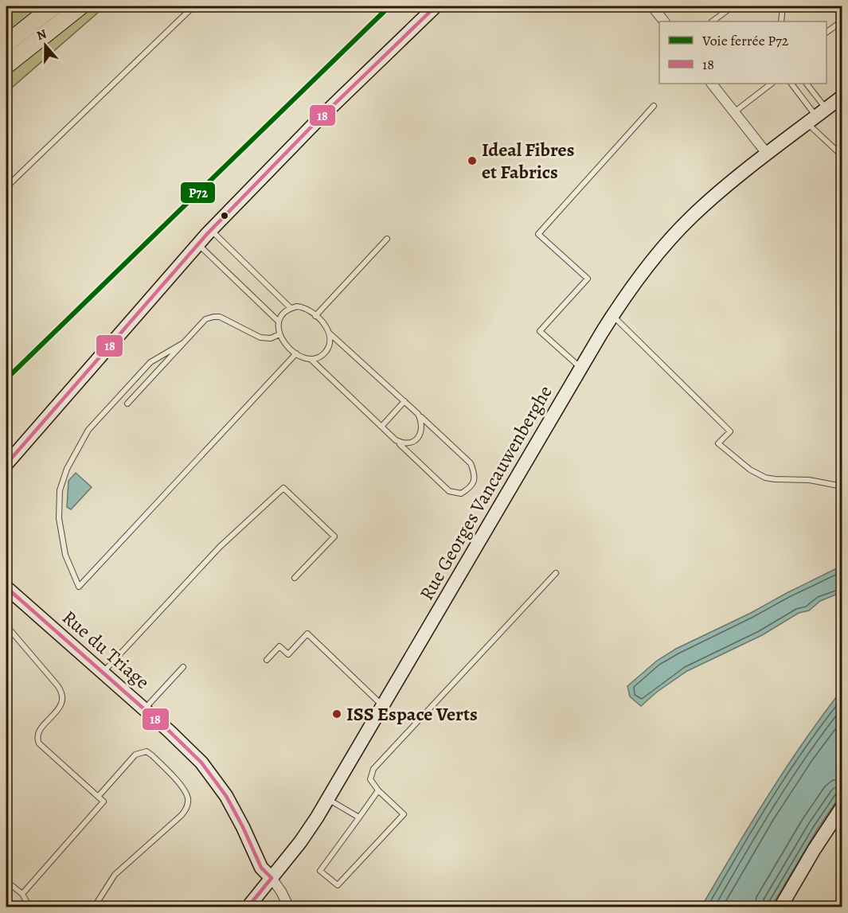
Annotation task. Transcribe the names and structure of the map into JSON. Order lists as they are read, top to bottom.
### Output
{
  "streets": {
    "street": ["Rue Georges Vancauwenberghe", "Rue du Triage"]
  },
  "crossings": [
    ["Rue Georges Vancauwenberghe", "Rue du Triage"]
  ],
  "places": ["Ideal Fibres et Fabrics", "ISS Espace Verts"],
  "lines": ["rail line P72", "transit line 18"],
  "legend": ["Voie ferrée P72", "18"],
  "north": "top"
}
